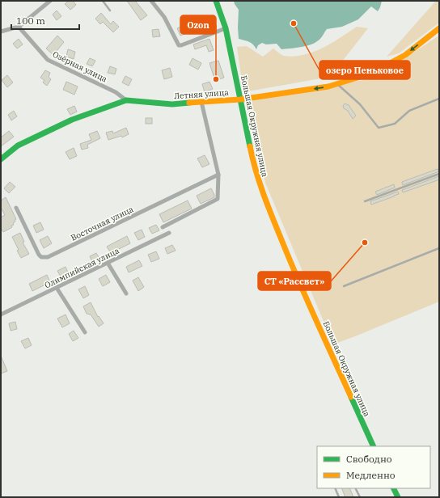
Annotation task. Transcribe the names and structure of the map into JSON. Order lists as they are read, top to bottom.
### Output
{
  "streets": {
    "main road": ["Летняя улица", "Большая Окружная улица"],
    "street": ["Озёрная улица", "Восточная улица", "Олимпийская улица"]
  },
  "crossings": [
    ["Озёрная улица", "Летняя улица"],
    ["Летняя улица", "Большая Окружная улица"]
  ],
  "one_way": ["Летняя улица"],
  "places": ["озеро Пеньковое", "Ozon", "СТ «Рассвет»"],
  "legend": ["Свободно", "Медленно"],
  "scale_bar": "100 m"
}
